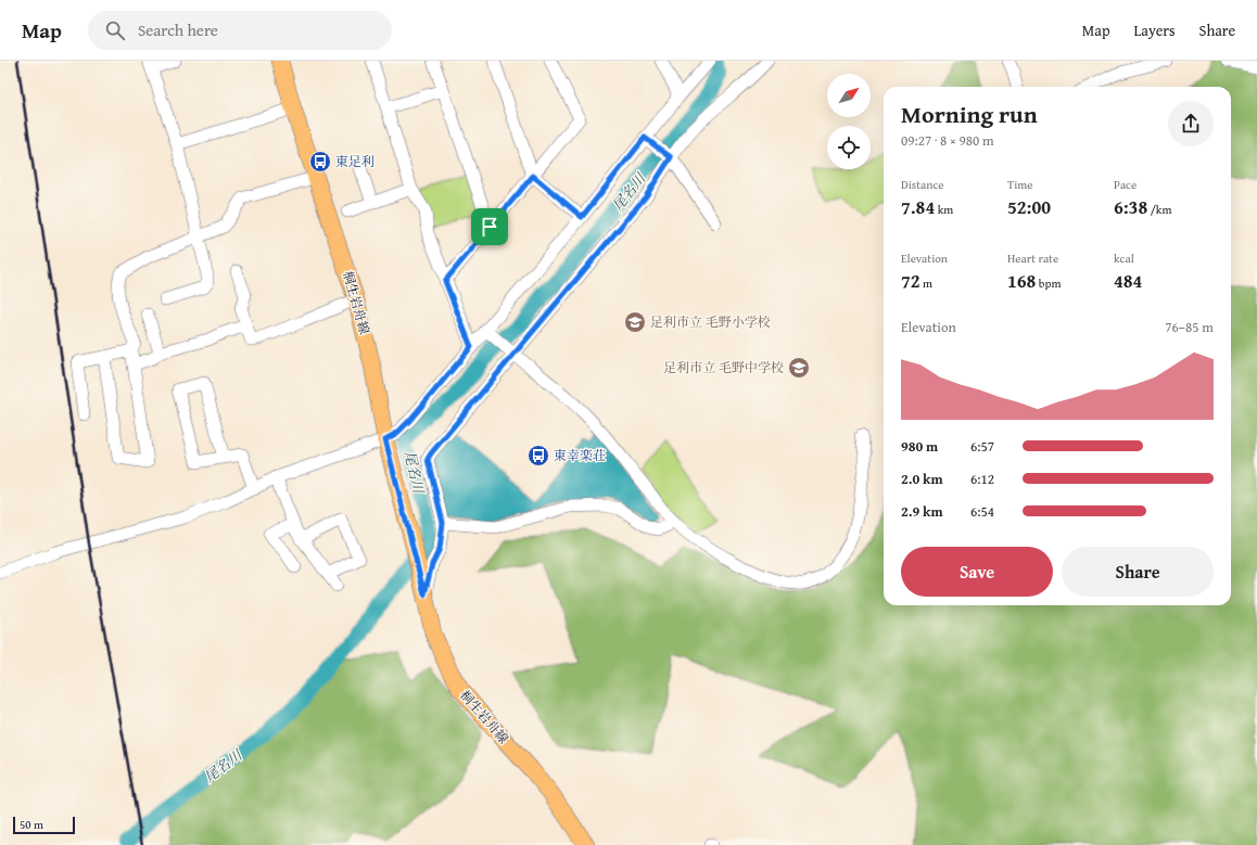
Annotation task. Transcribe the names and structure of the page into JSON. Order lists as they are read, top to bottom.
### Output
{
  "streets": {
    "main road": ["桐生岩舟線"]
  },
  "water": ["尾名川"],
  "places": {
    "bus stop": ["東足利", "東幸楽荘"],
    "school or university": ["足利市立 毛野小学校", "足利市立 毛野中学校"]
  },
  "scale_bar": "50 m",
  "north": "top right",
  "page": {
    "header": "Map",
    "search": "Search here",
    "nav": ["Map", "Layers", "Share"],
    "heading": ["Morning run", "09:27 · 8 × 980 m"],
    "stats": [
      ["Distance", "7.84 km"],
      ["Time", "52:00"],
      ["Pace", "6:38 /km"],
      ["Elevation", "72 m"],
      ["Heart rate", "168 bpm"],
      ["kcal", "484"]
    ],
    "chart": ["Elevation", "76–85 m"],
    "list": [
      {
        "name": "980 m",
        "note": "6:57"
      },
      {
        "name": "2.0 km",
        "note": "6:12"
      },
      {
        "name": "2.9 km",
        "note": "6:54"
      }
    ],
    "buttons": ["Save", "Share"],
    "scale": "50 m"
  }
}
